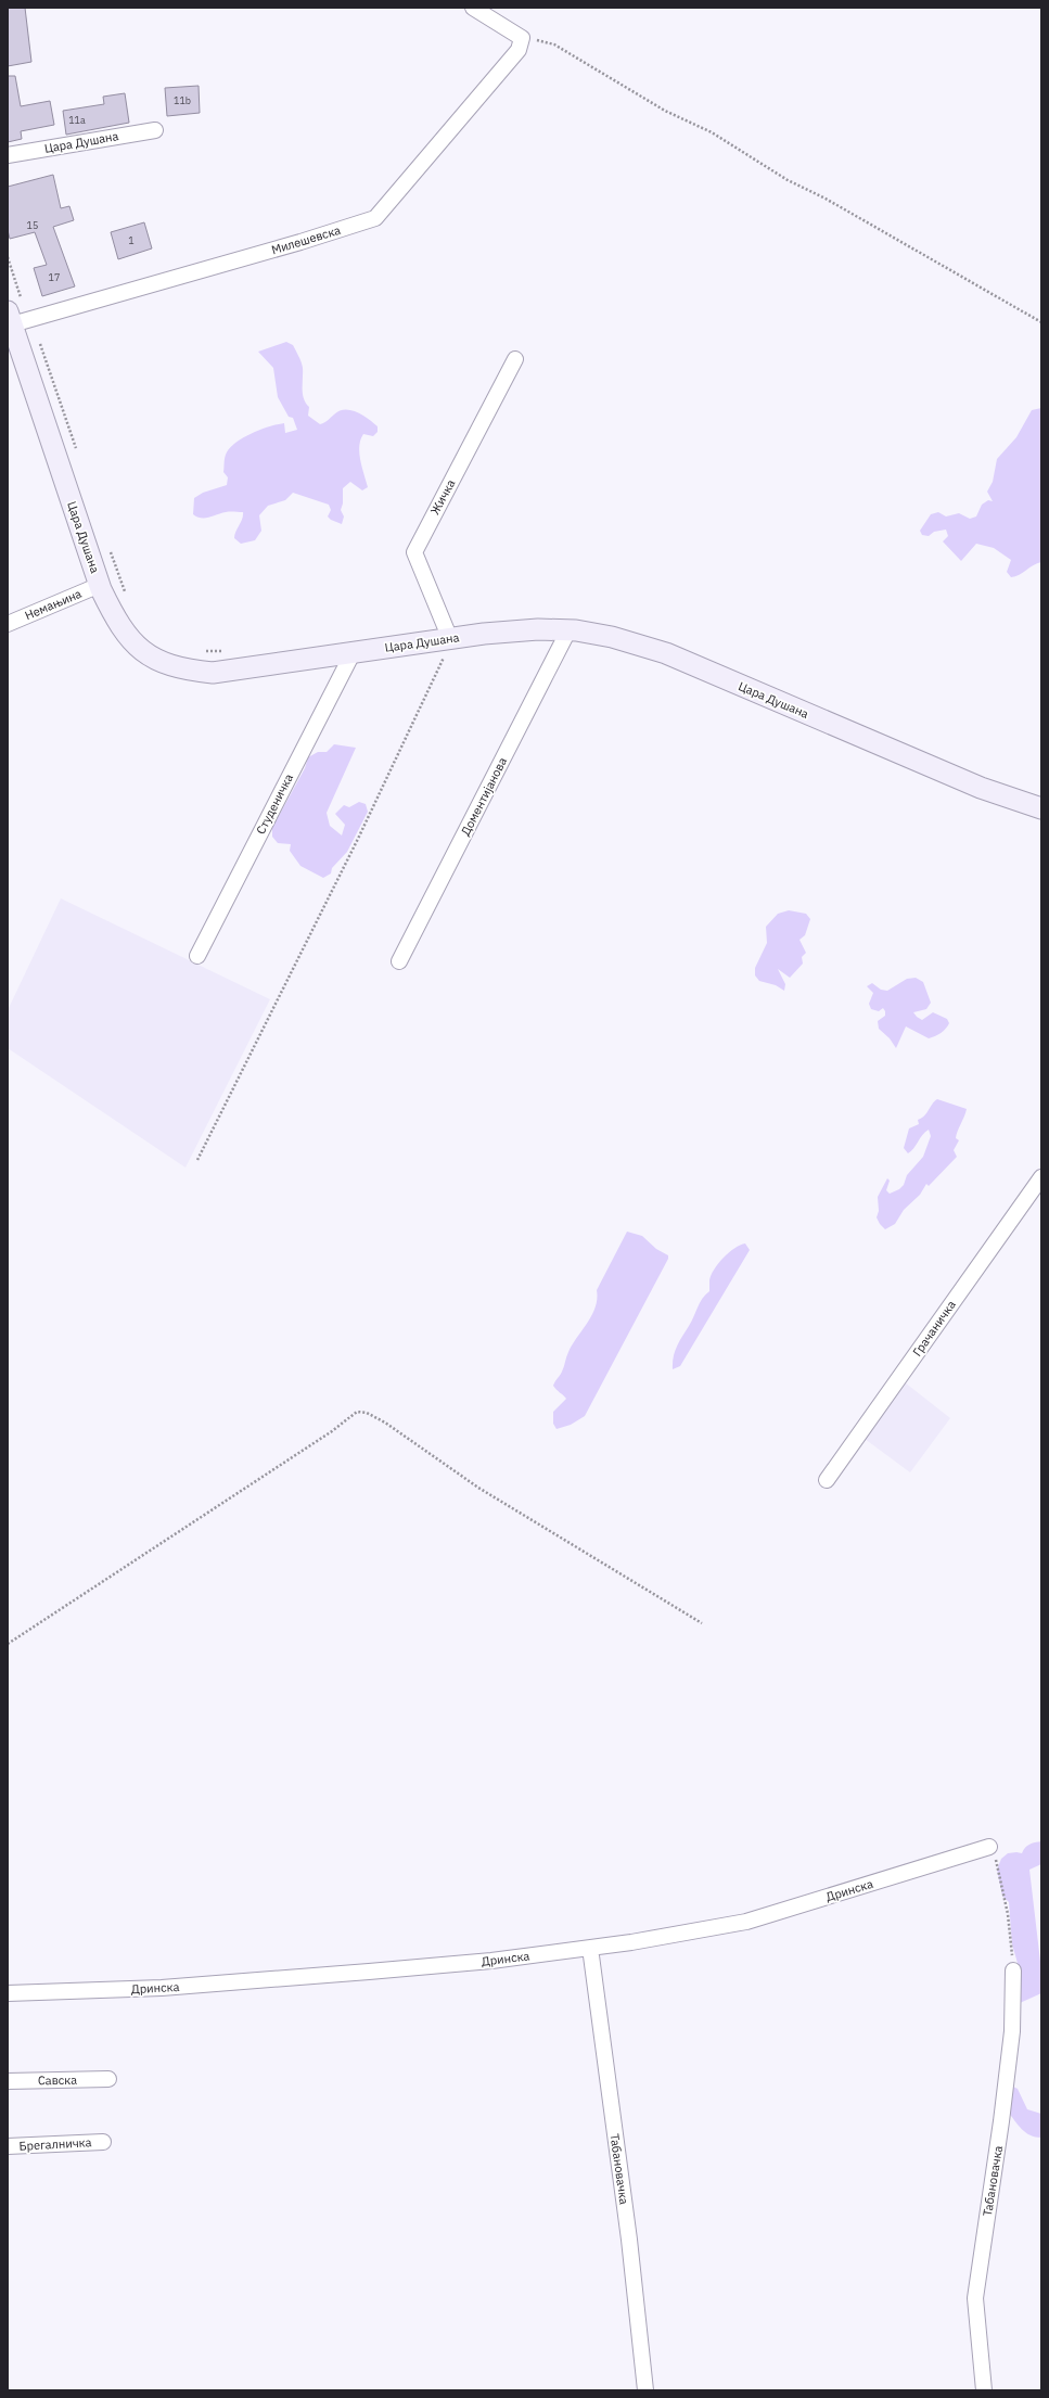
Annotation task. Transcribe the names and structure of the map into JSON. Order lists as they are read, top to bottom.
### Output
{
  "streets": {
    "street": [
      "Цара Душана",
      "Милешевска",
      "Жичка",
      "Немањина",
      "Доментијанова",
      "Студеничка",
      "Грачаничка",
      "Дринска",
      "Савска",
      "Брегалничка",
      "Табановачка"
    ]
  },
  "crossings": [
    ["Цара Душана", "Милешевска"],
    ["Цара Душана", "Жичка"],
    ["Цара Душана", "Немањина"],
    ["Цара Душана", "Доментијанова"],
    ["Цара Душана", "Студеничка"],
    ["Дринска", "Табановачка"]
  ],
  "house_numbers": [
    "11b",
    "11a",
    "15",
    "1",
    "17"
  ]
}
